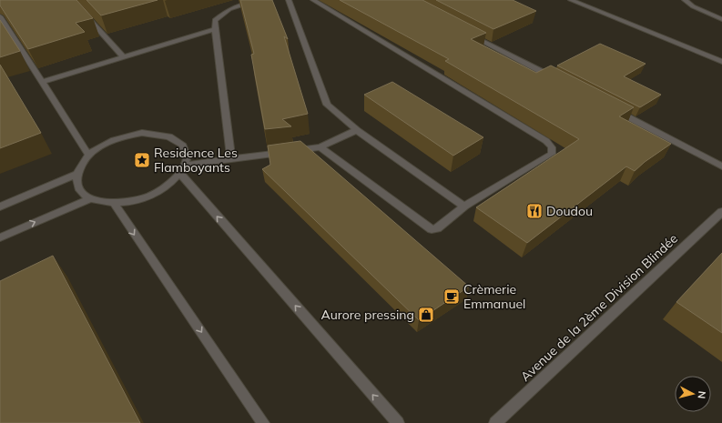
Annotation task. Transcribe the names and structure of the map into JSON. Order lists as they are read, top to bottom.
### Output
{
  "streets": {
    "street": ["Avenue de la 2ème Division Blindée"]
  },
  "places": {
    "place": ["Residence Les Flamboyants"],
    "restaurant": ["Doudou"],
    "cafe": ["Crèmerie Emmanuel"],
    "shop": ["Aurore pressing"]
  },
  "north": "right"
}
